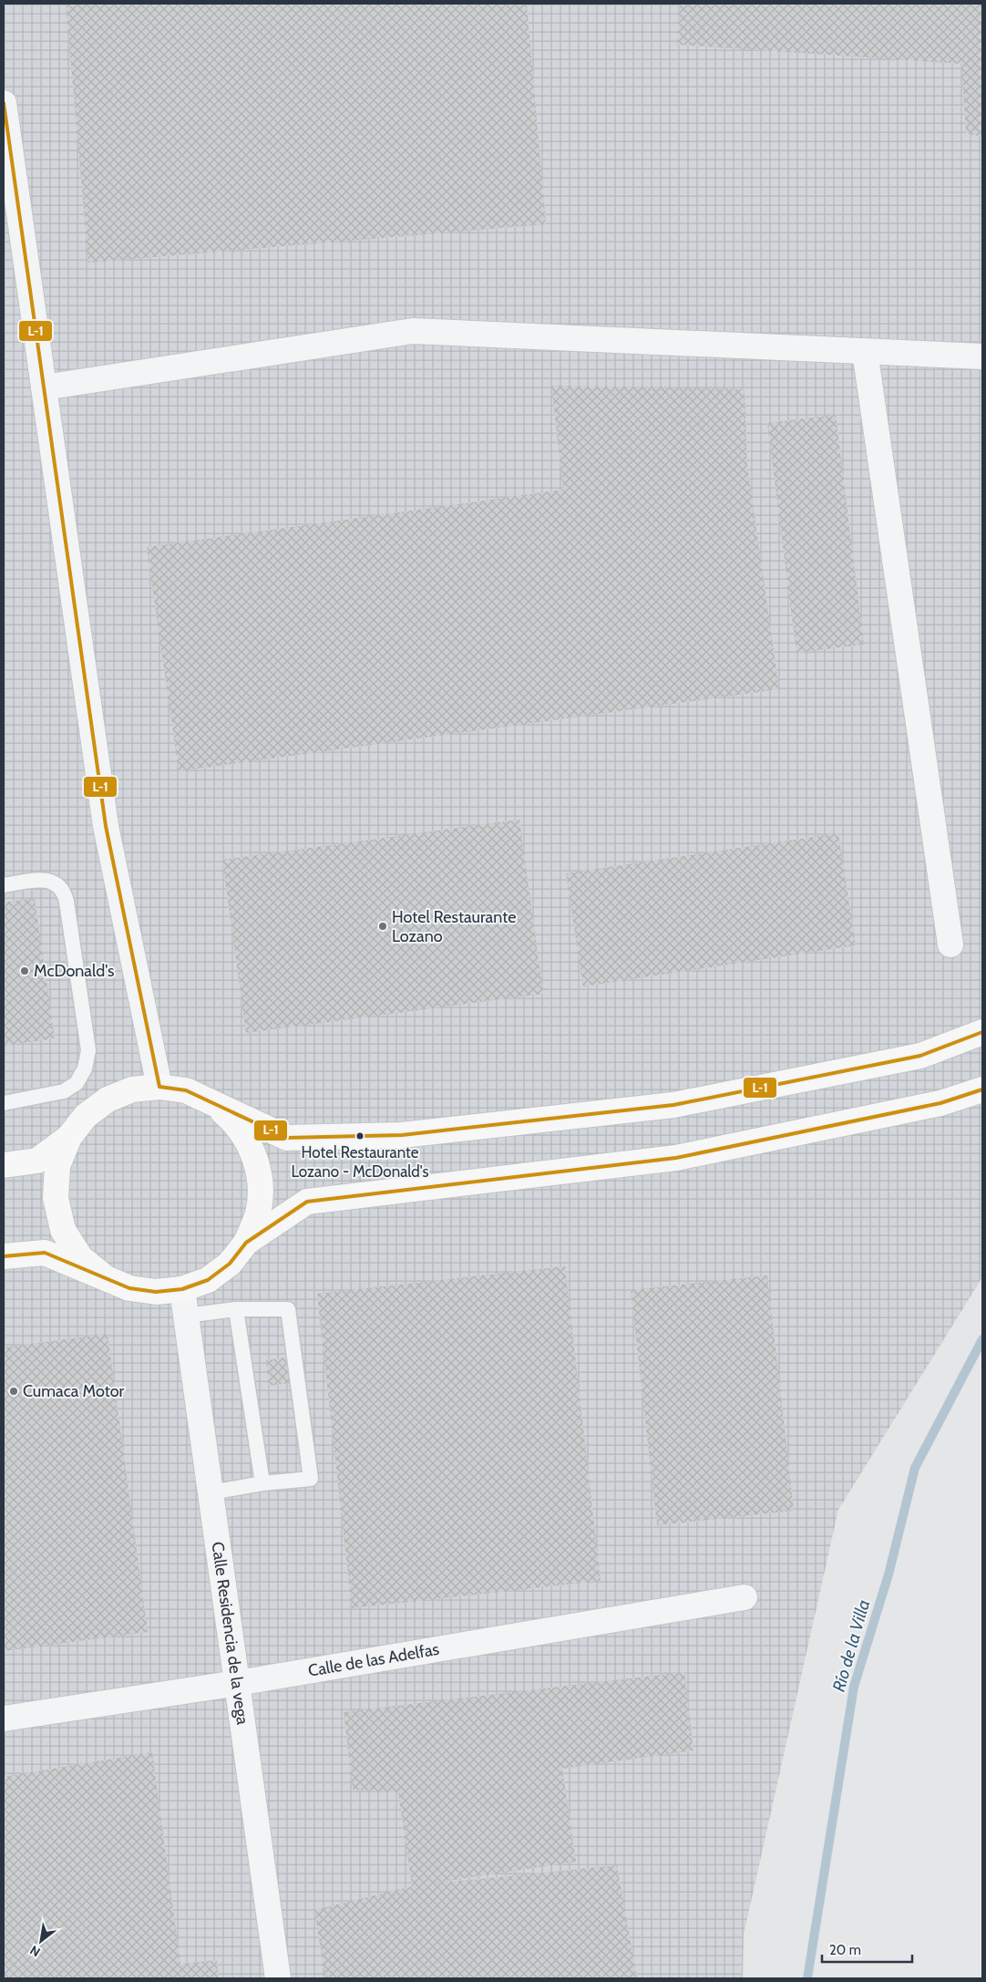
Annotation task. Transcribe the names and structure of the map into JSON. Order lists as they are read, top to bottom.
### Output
{
  "streets": {
    "street": ["Calle Residencia de la vega", "Calle de las Adelfas"]
  },
  "crossings": [
    ["Calle Residencia de la vega", "Calle de las Adelfas"]
  ],
  "water": ["Río de la Villa"],
  "places": [
    "Hotel Restaurante Lozano",
    "McDonald's",
    "Hotel Restaurante Lozano - McDonald's",
    "Cumaca Motor"
  ],
  "lines": ["transit line L-1"],
  "scale_bar": "20 m",
  "north": "bottom left"
}
